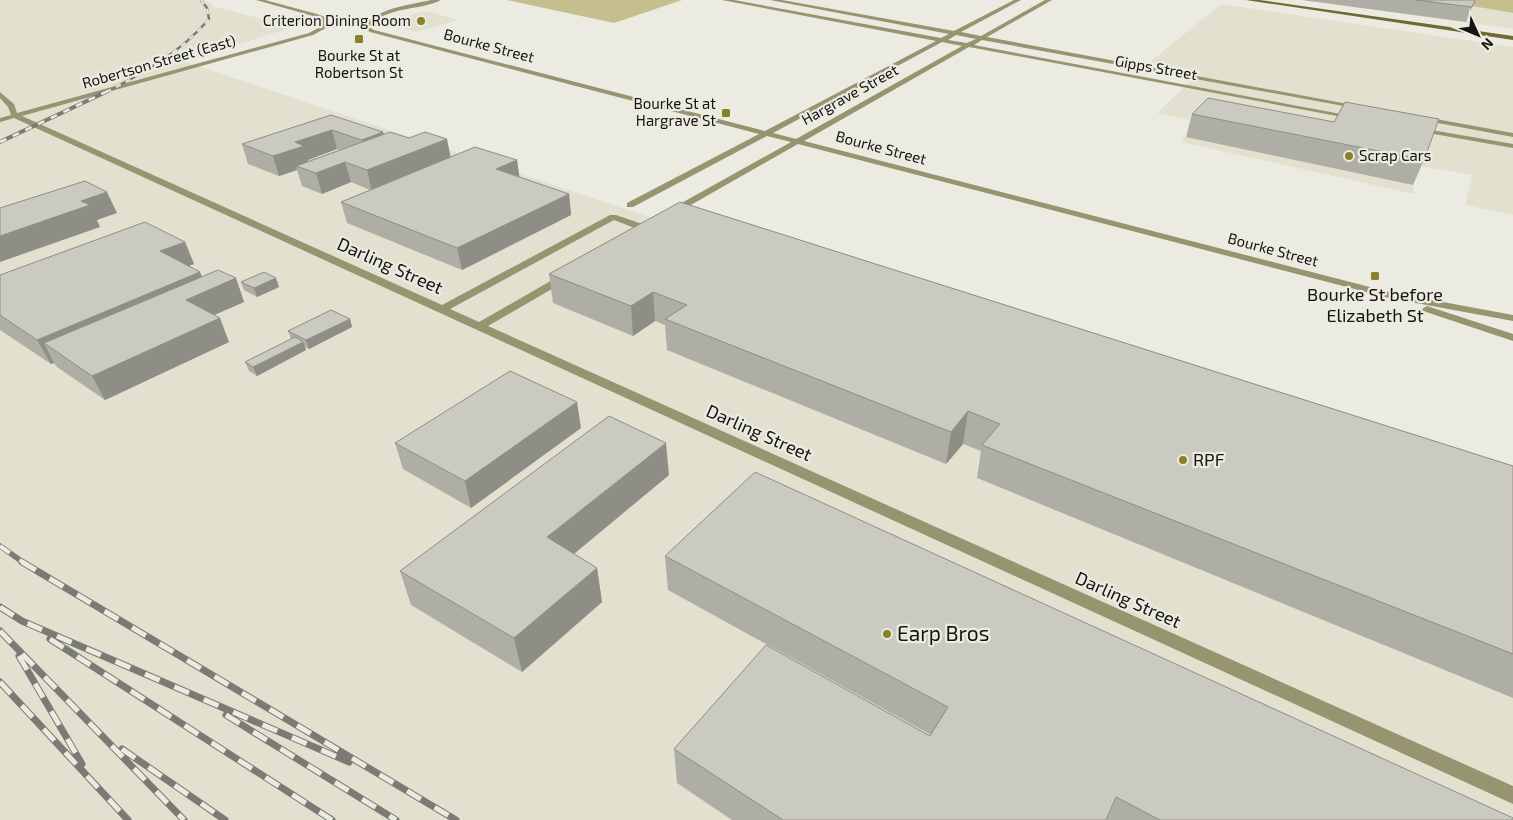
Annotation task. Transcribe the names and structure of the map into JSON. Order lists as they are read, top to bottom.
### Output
{
  "streets": {
    "street": [
      "Bourke Street",
      "Robertson Street (East)",
      "Gipps Street",
      "Hargrave Street",
      "Darling Street"
    ]
  },
  "crossings": [
    ["Bourke Street", "Hargrave Street"],
    ["Robertson Street (East)", "Darling Street"],
    ["Gipps Street", "Hargrave Street"]
  ],
  "places": {
    "other": [
      "Criterion Dining Room",
      "Scrap Cars",
      "RPF",
      "Earp Bros"
    ],
    "transit": ["Bourke St at Robertson St", "Bourke St at Hargrave St", "Bourke St before Elizabeth St"]
  },
  "north": "bottom right"
}
